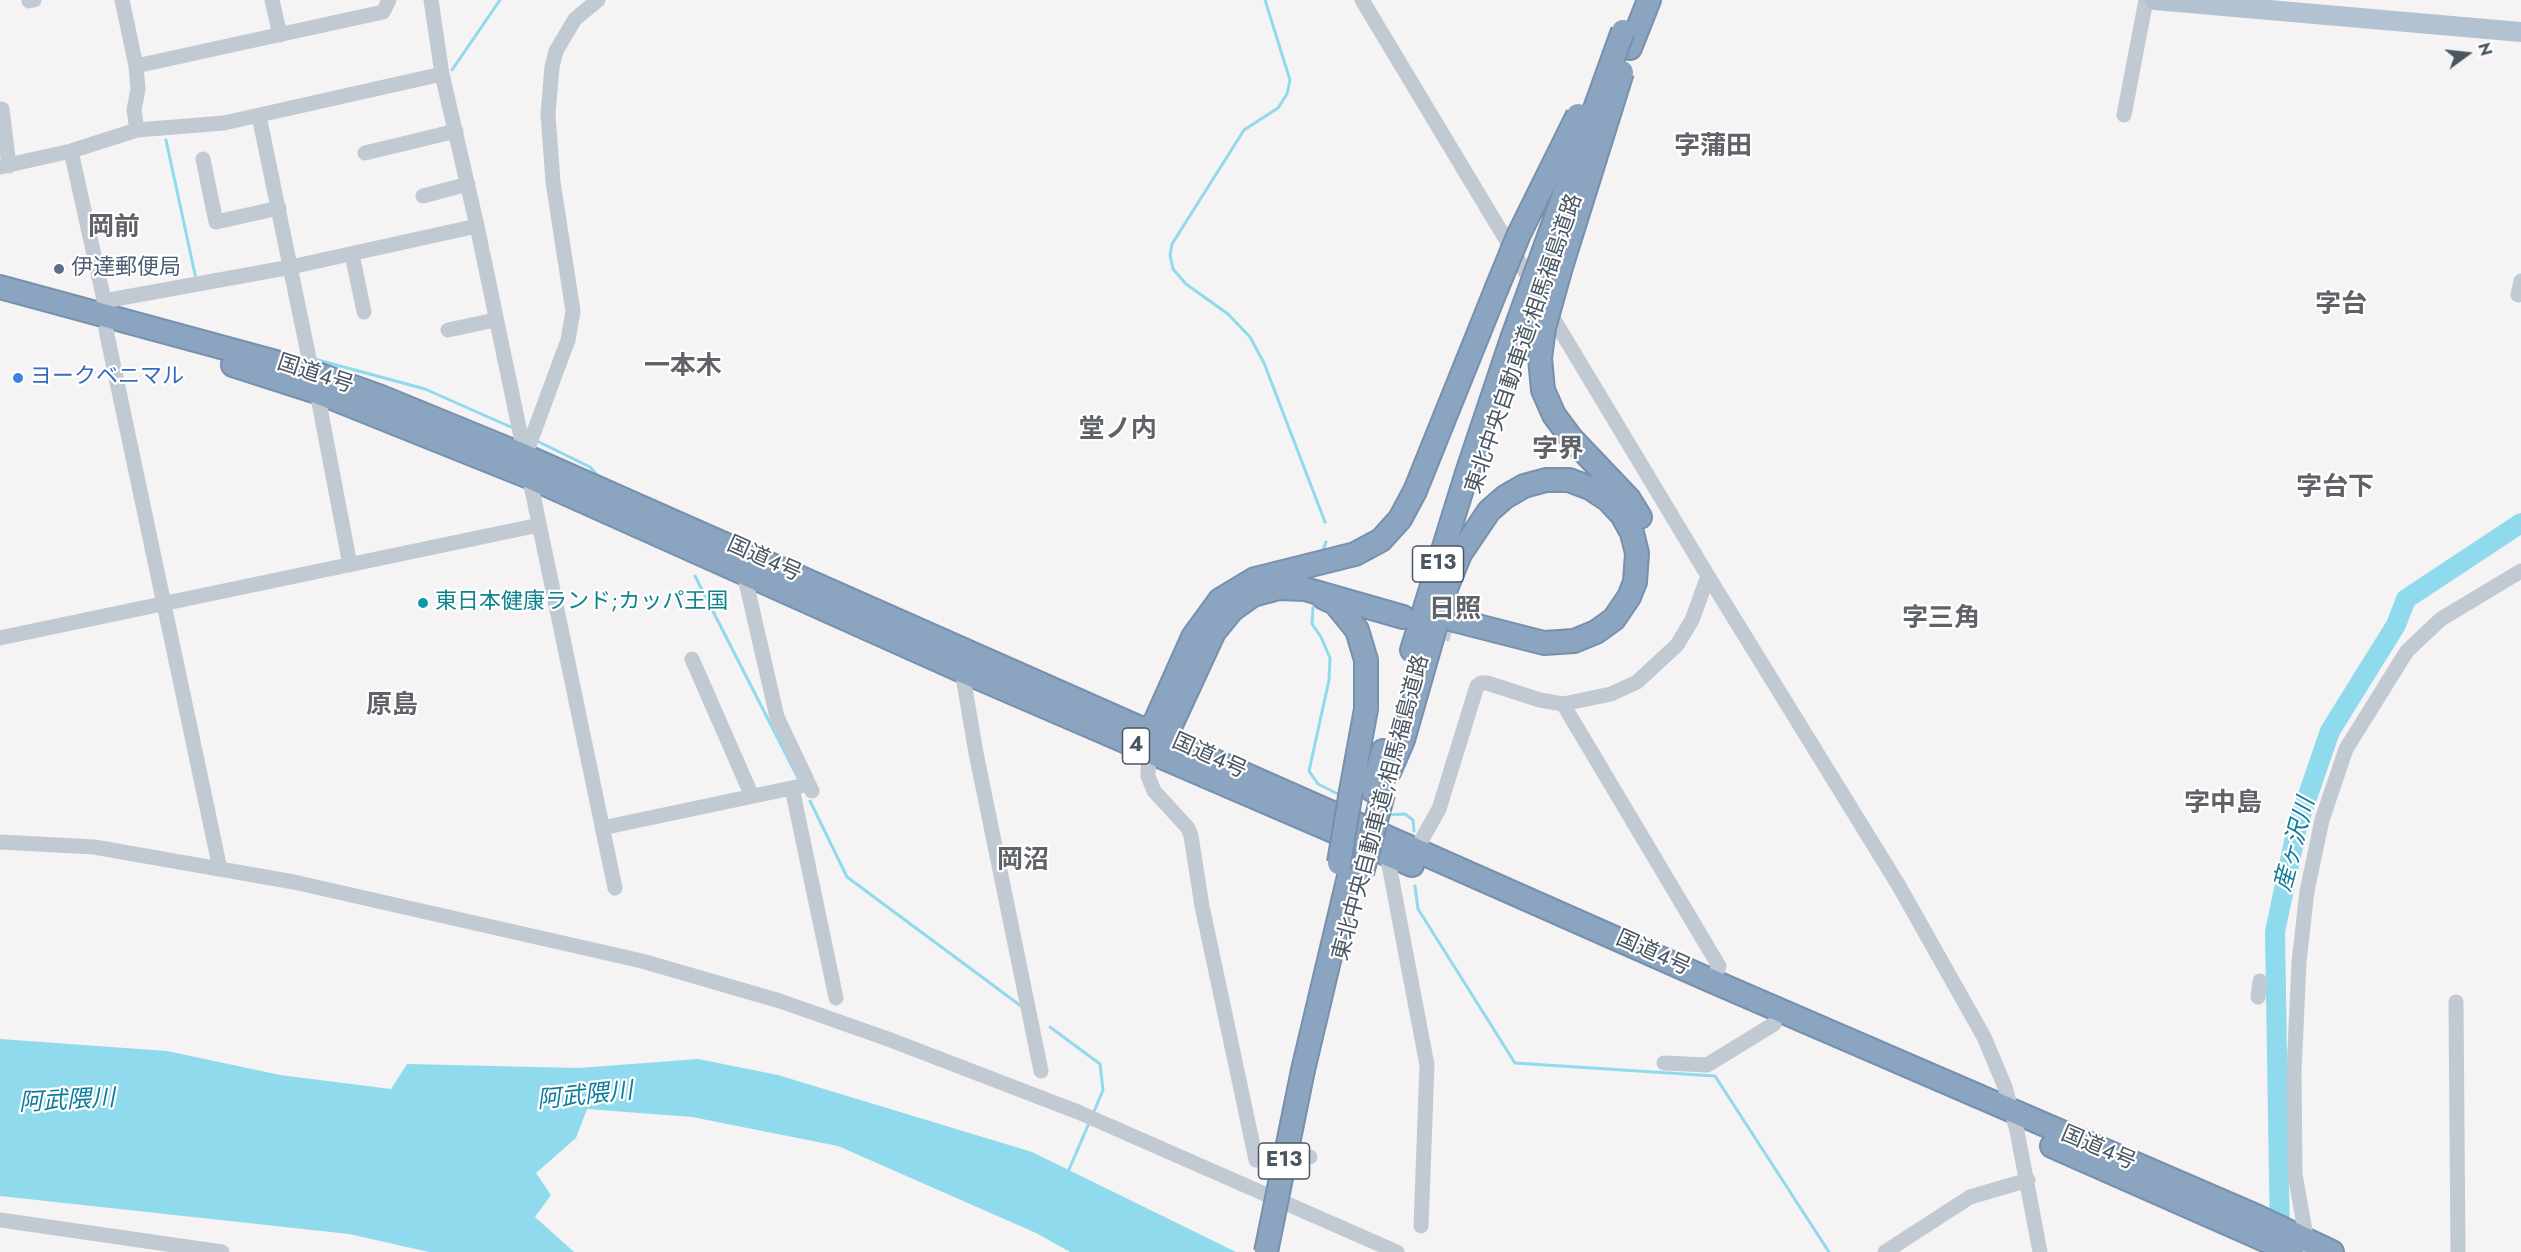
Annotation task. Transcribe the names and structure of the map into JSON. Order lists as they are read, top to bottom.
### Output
{
  "streets": {
    "highway": [
      "東北中央自動車道;相馬福島道路",
      "国道4号",
      "E13",
      "4"
    ]
  },
  "districts": [
    "字蒲田",
    "岡前",
    "字台",
    "一本木",
    "堂ノ内",
    "字界",
    "字台下",
    "日照",
    "字三角",
    "原島",
    "字中島",
    "岡沼"
  ],
  "water": ["産ヶ沢川", "阿武隈川"],
  "places": ["伊達郵便局", "ヨークベニマル", "東日本健康ランド;カッパ王国"],
  "north": "right"
}
